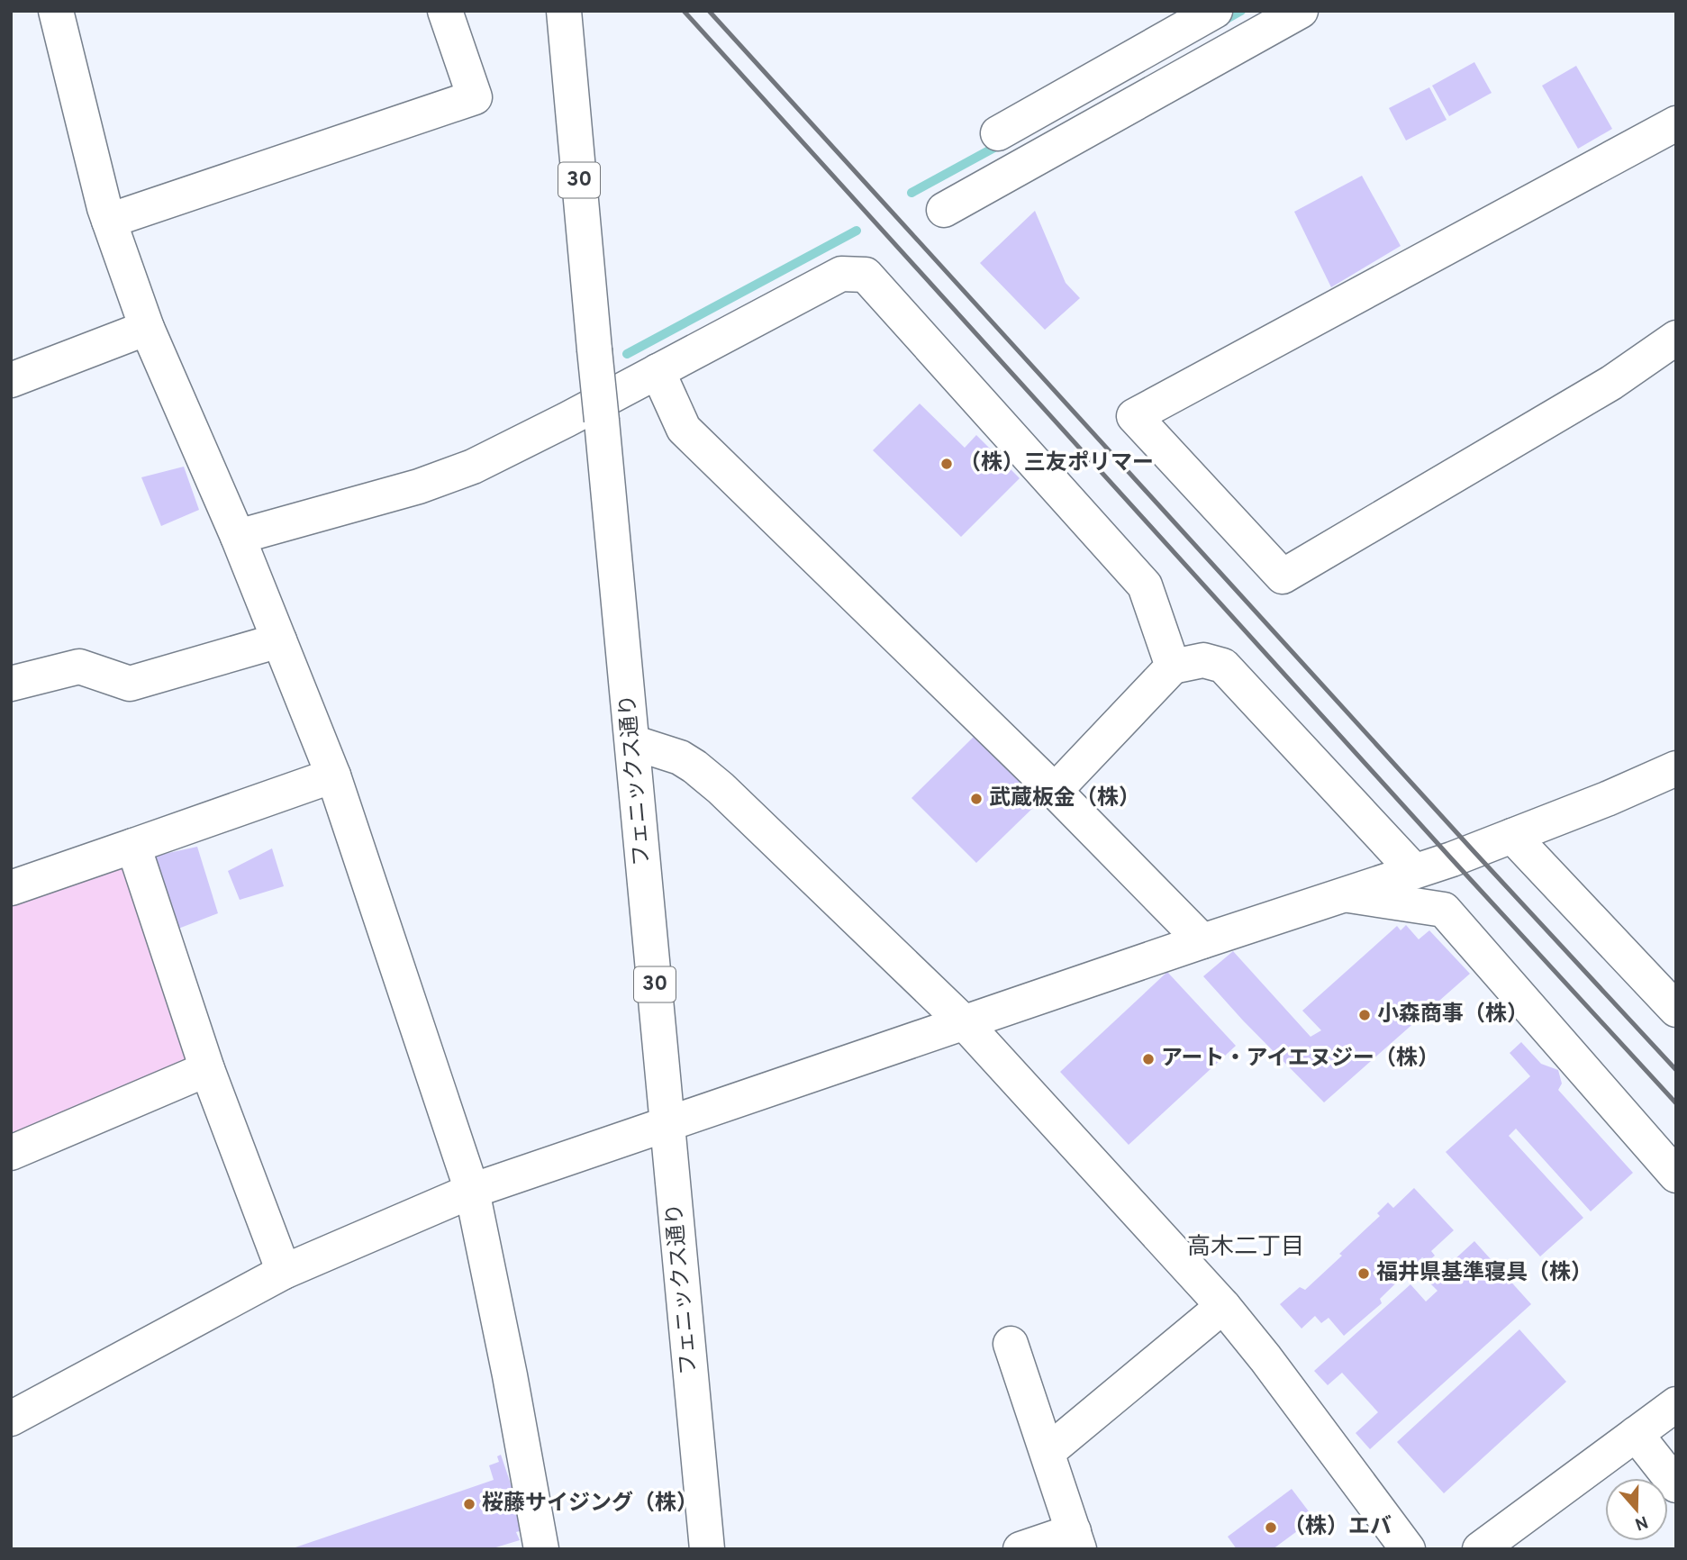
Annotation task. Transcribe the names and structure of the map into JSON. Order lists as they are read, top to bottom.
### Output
{
  "streets": {
    "street": ["30", "フェニックス通り"]
  },
  "districts": ["高木二丁目"],
  "places": [
    "（株）三友ポリマー",
    "武蔵板金（株）",
    "小森商事（株）",
    "アート・アイエヌジー（株）",
    "福井県基準寝具（株）",
    "桜藤サイジング（株）",
    "（株）エバ"
  ],
  "north": "bottom"
}
